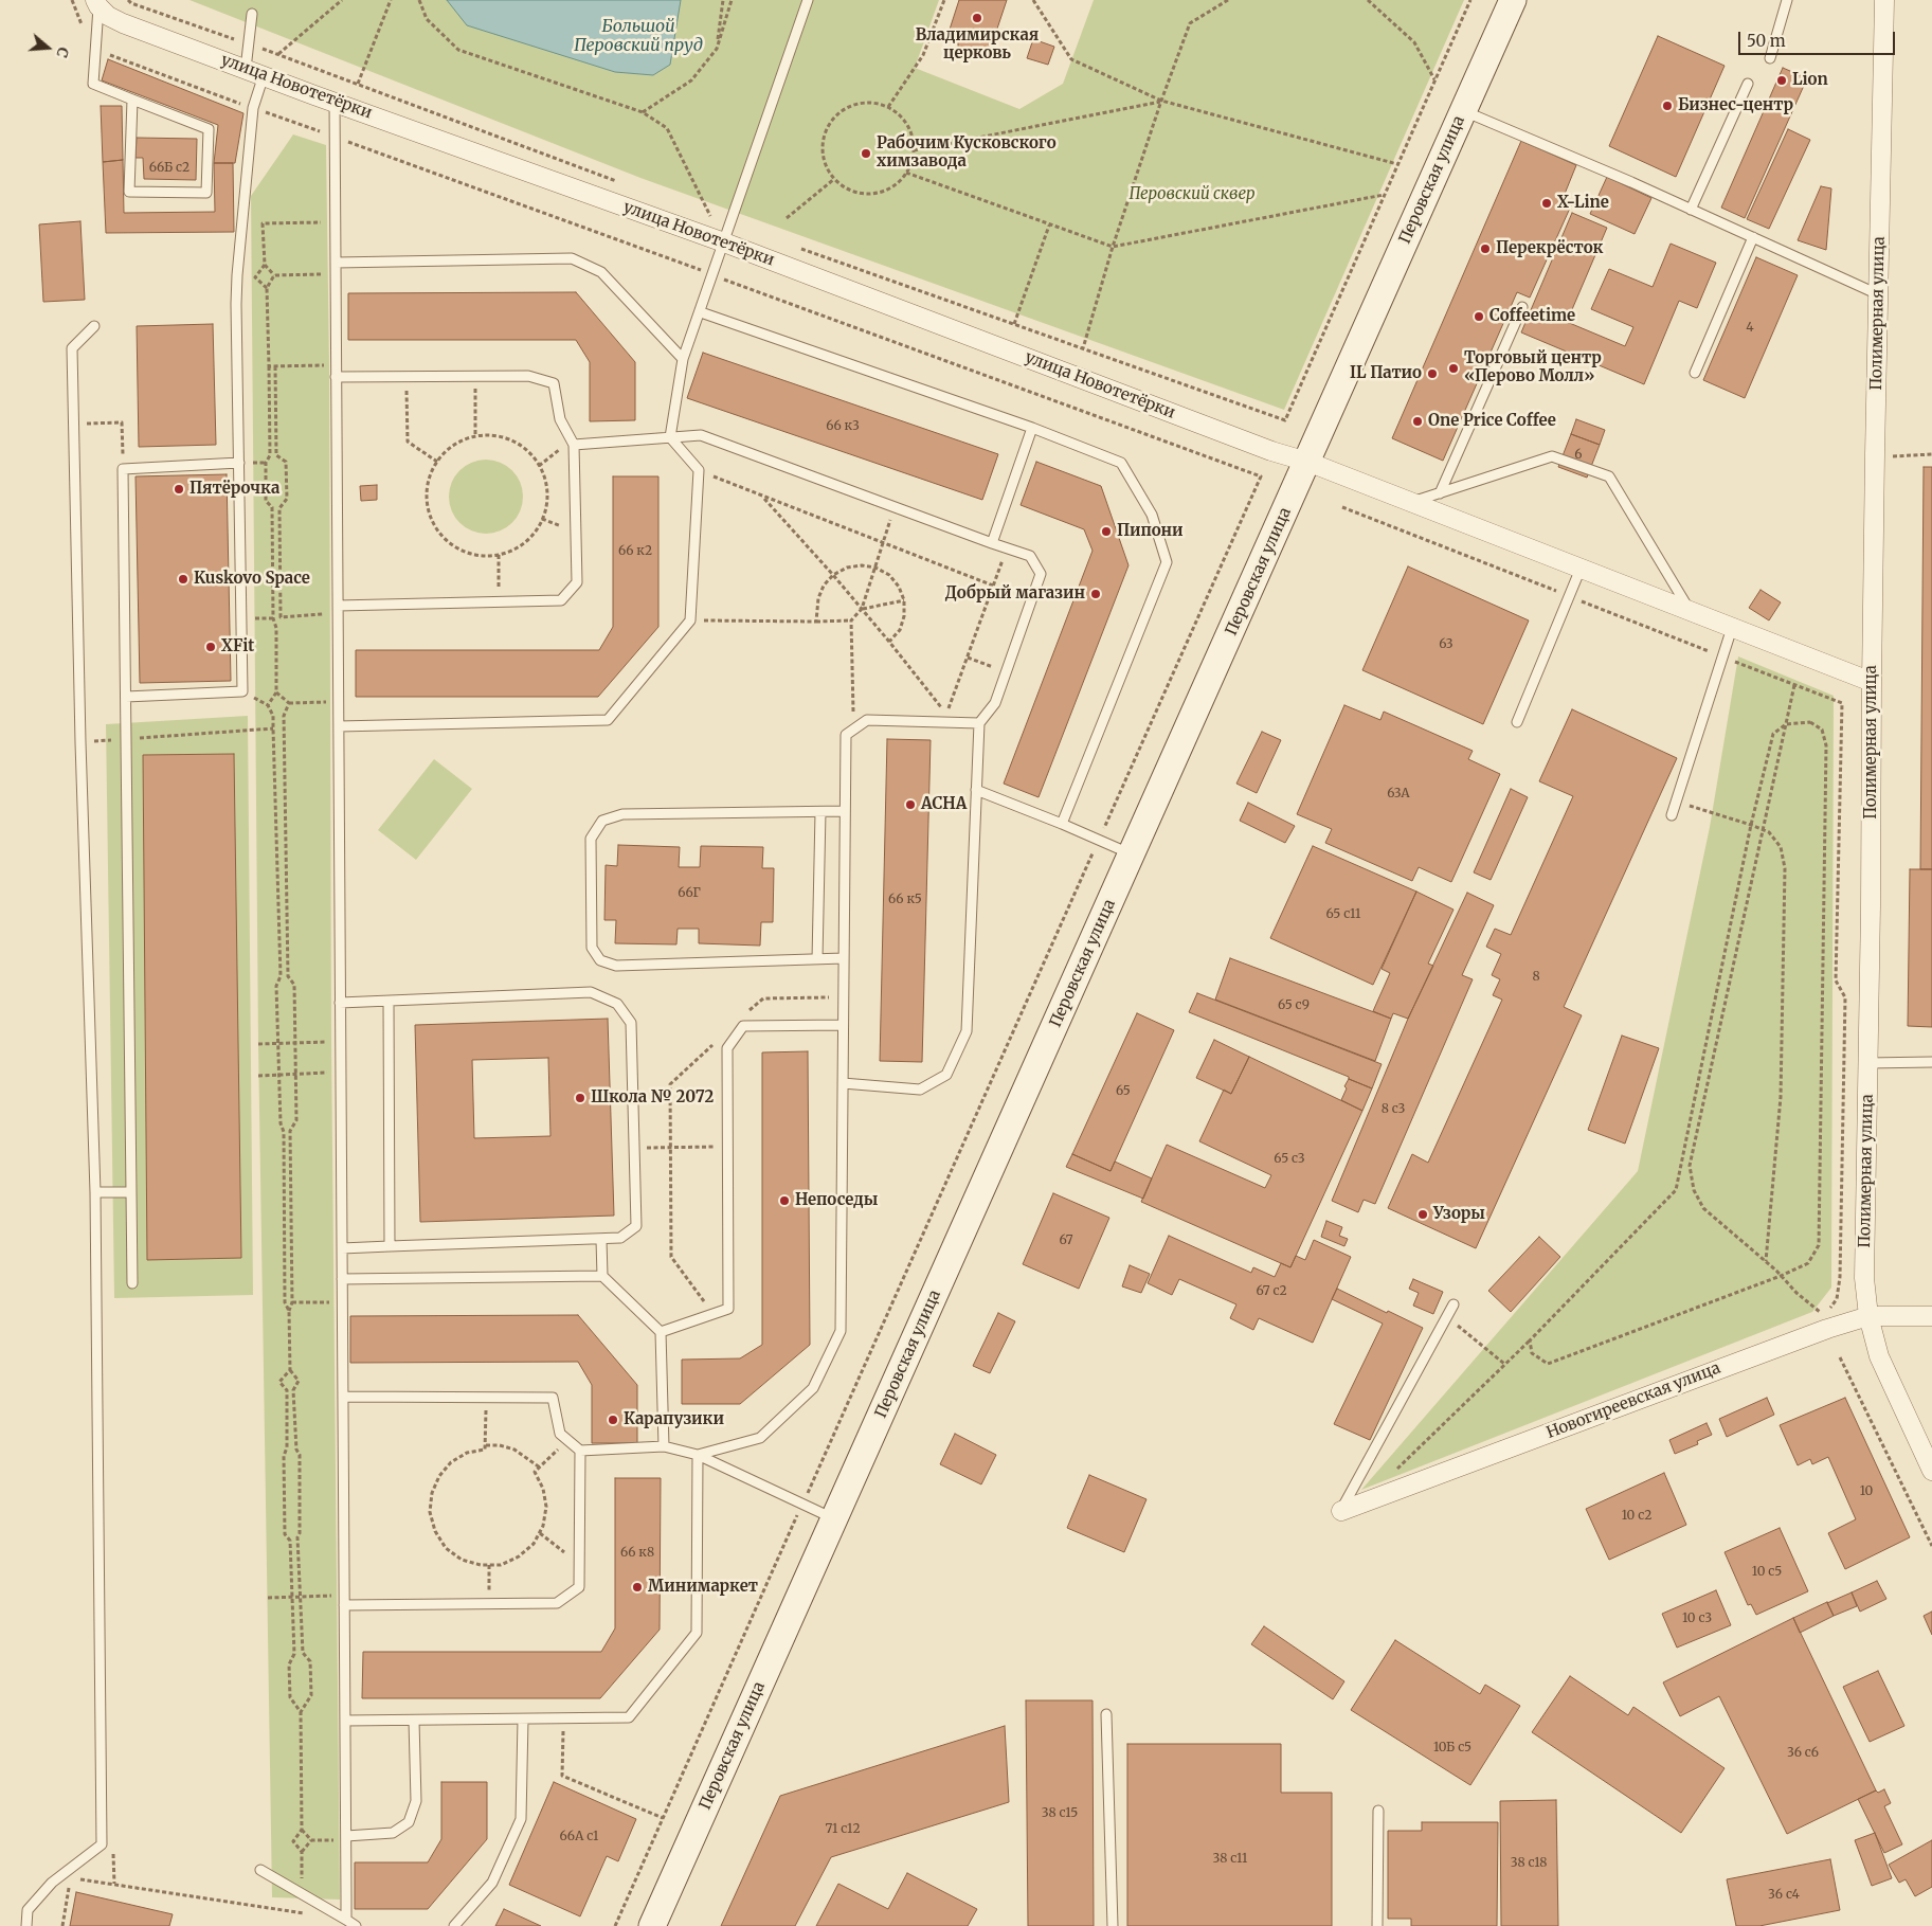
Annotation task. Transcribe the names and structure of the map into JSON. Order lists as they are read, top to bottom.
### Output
{
  "streets": {
    "main road": ["Перовская улица"],
    "street": ["улица Новотетёрки", "Полимерная улица", "Новогиреевская улица"]
  },
  "crossings": [
    ["улица Новотетёрки", "Перовская улица"],
    ["улица Новотетёрки", "Полимерная улица"],
    ["Полимерная улица", "Новогиреевская улица"]
  ],
  "water": ["Большой Перовский пруд"],
  "parks": ["Перовский сквер"],
  "places": [
    "Владимирская церковь",
    "Lion",
    "Бизнес-центр",
    "Рабочим Кусковского химзавода",
    "X-Line",
    "Перекрёсток",
    "Coffeetime",
    "Торговый центр «Перово Молл»",
    "IL Патио",
    "One Price Coffee",
    "Пятёрочка",
    "Пипони",
    "Kuskovo Space",
    "Добрый магазин",
    "XFit",
    "АСНА",
    "Школа № 2072",
    "Непоседы",
    "Узоры",
    "Карапузики",
    "Минимаркет"
  ],
  "house_numbers": [
    "66Б с2",
    "4",
    "66 к3",
    "6",
    "66 к2",
    "63",
    "63А",
    "66Г",
    "66 к5",
    "65 с11",
    "8",
    "65 с9",
    "65",
    "8 с3",
    "65 с3",
    "67",
    "67 с2",
    "10",
    "10 с2",
    "66 к8",
    "10 с5",
    "10 с3",
    "10Б с5",
    "36 с6",
    "38 с15",
    "71 с12",
    "66А с1",
    "38 с11",
    "38 с18",
    "36 с4"
  ],
  "scale_bar": "50 m",
  "north": "right"
}
